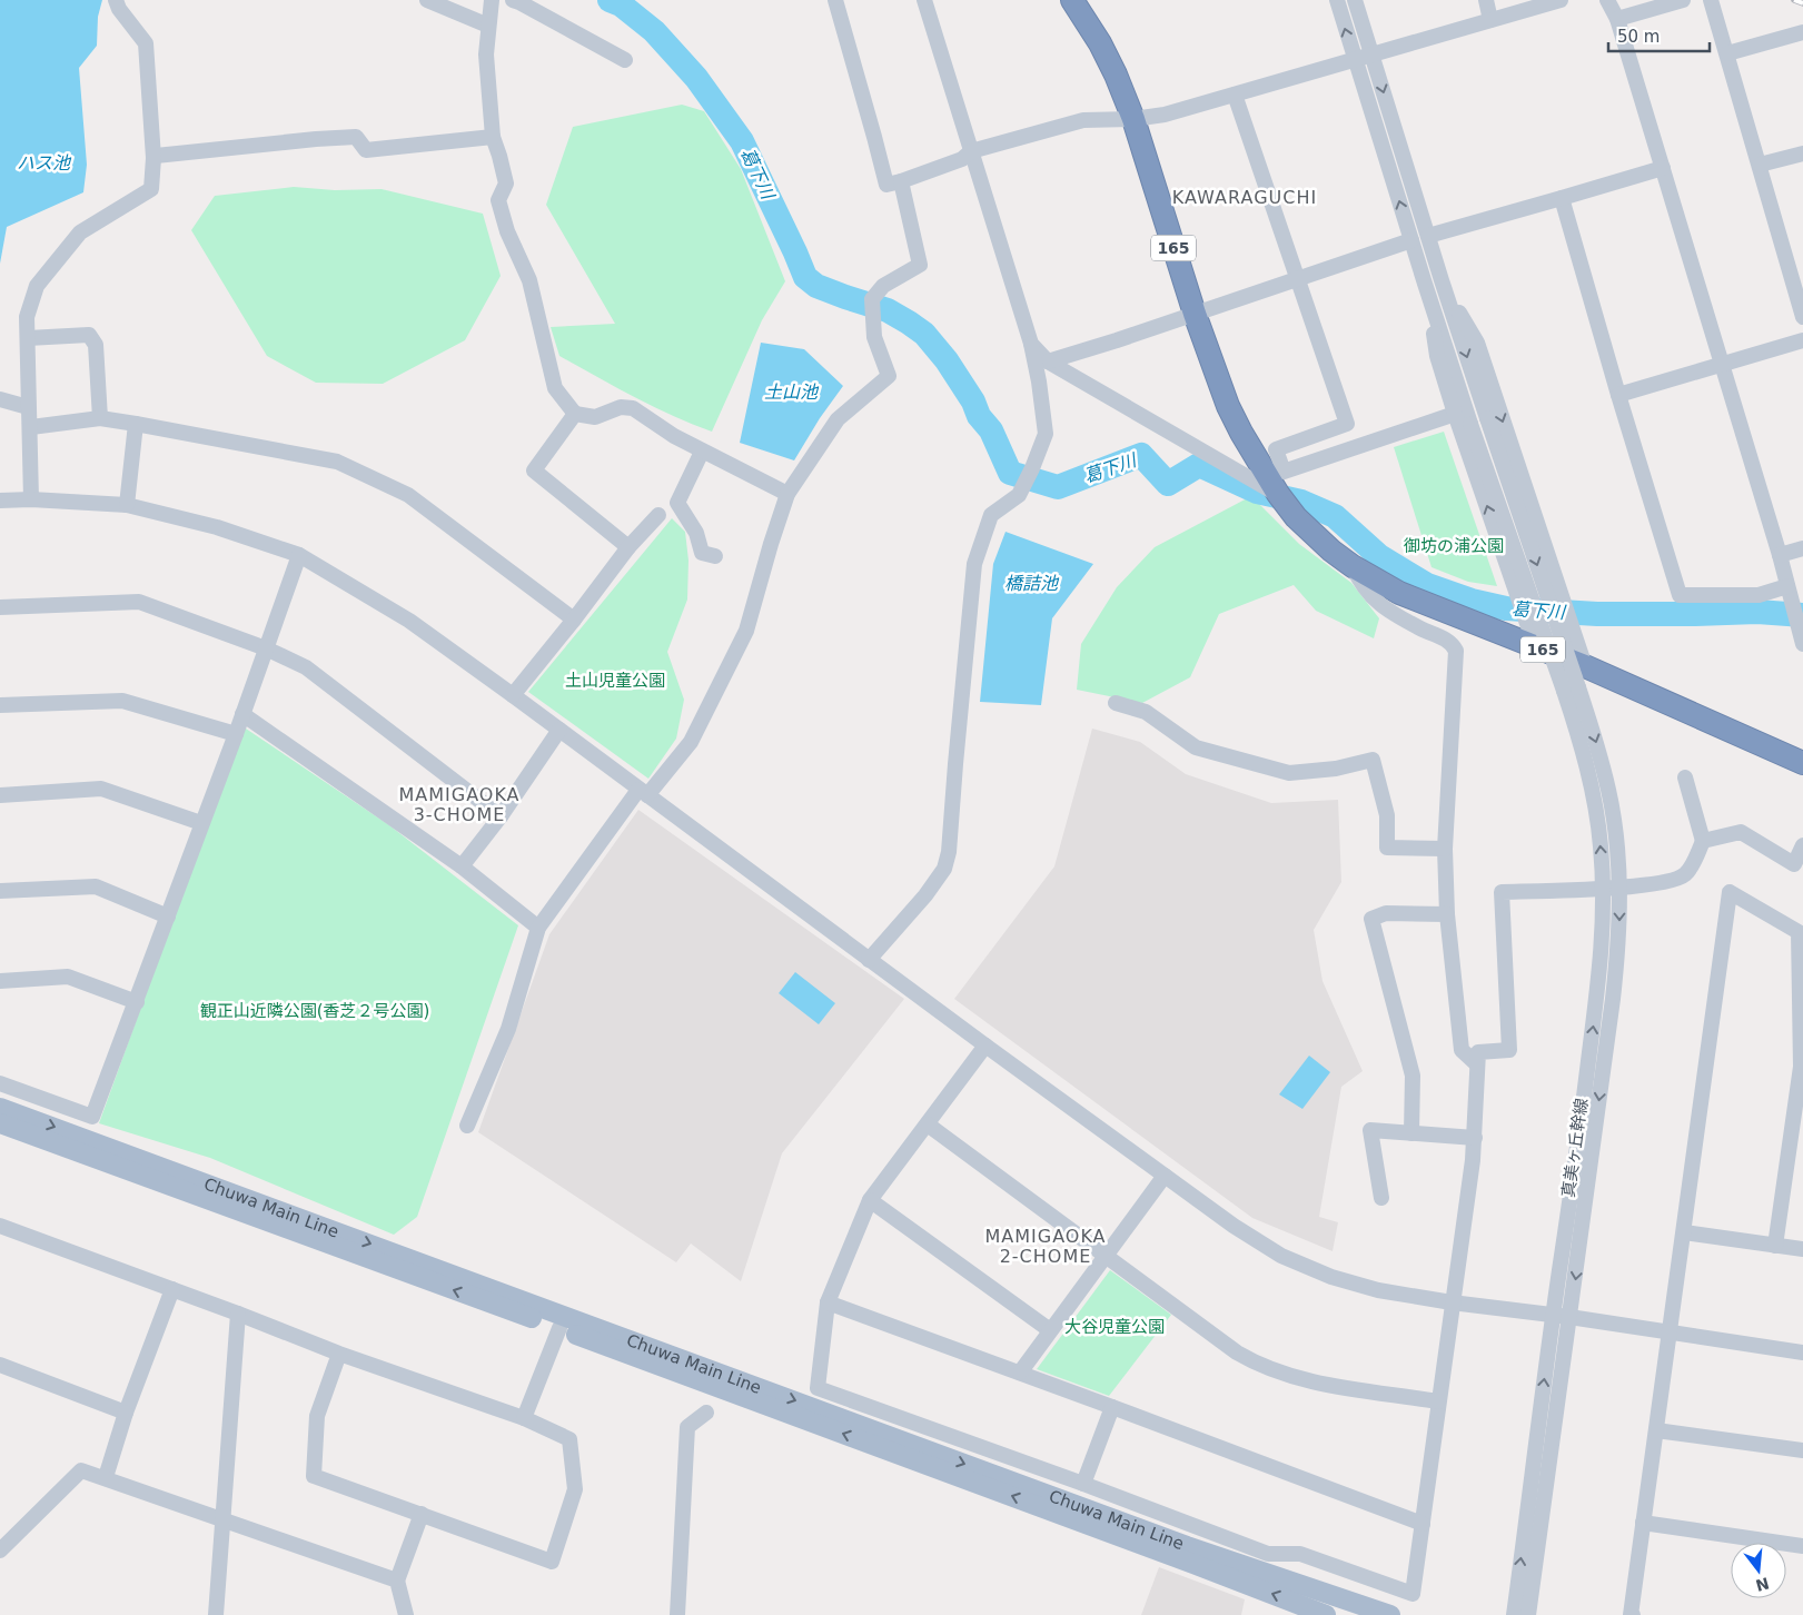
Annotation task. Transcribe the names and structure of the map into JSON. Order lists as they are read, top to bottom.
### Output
{
  "streets": {
    "highway": ["165"],
    "main road": ["Chuwa Main Line"],
    "street": ["真美ヶ丘幹線"]
  },
  "districts": ["KAWARAGUCHI", "MAMIGAOKA 3-CHOME", "MAMIGAOKA 2-CHOME"],
  "water": [
    "ハス池",
    "葛下川",
    "土山池",
    "橋詰池"
  ],
  "parks": [
    "御坊の浦公園",
    "土山児童公園",
    "観正山近隣公園(香芝２号公園)",
    "大谷児童公園"
  ],
  "scale_bar": "50 m",
  "north": "bottom"
}
